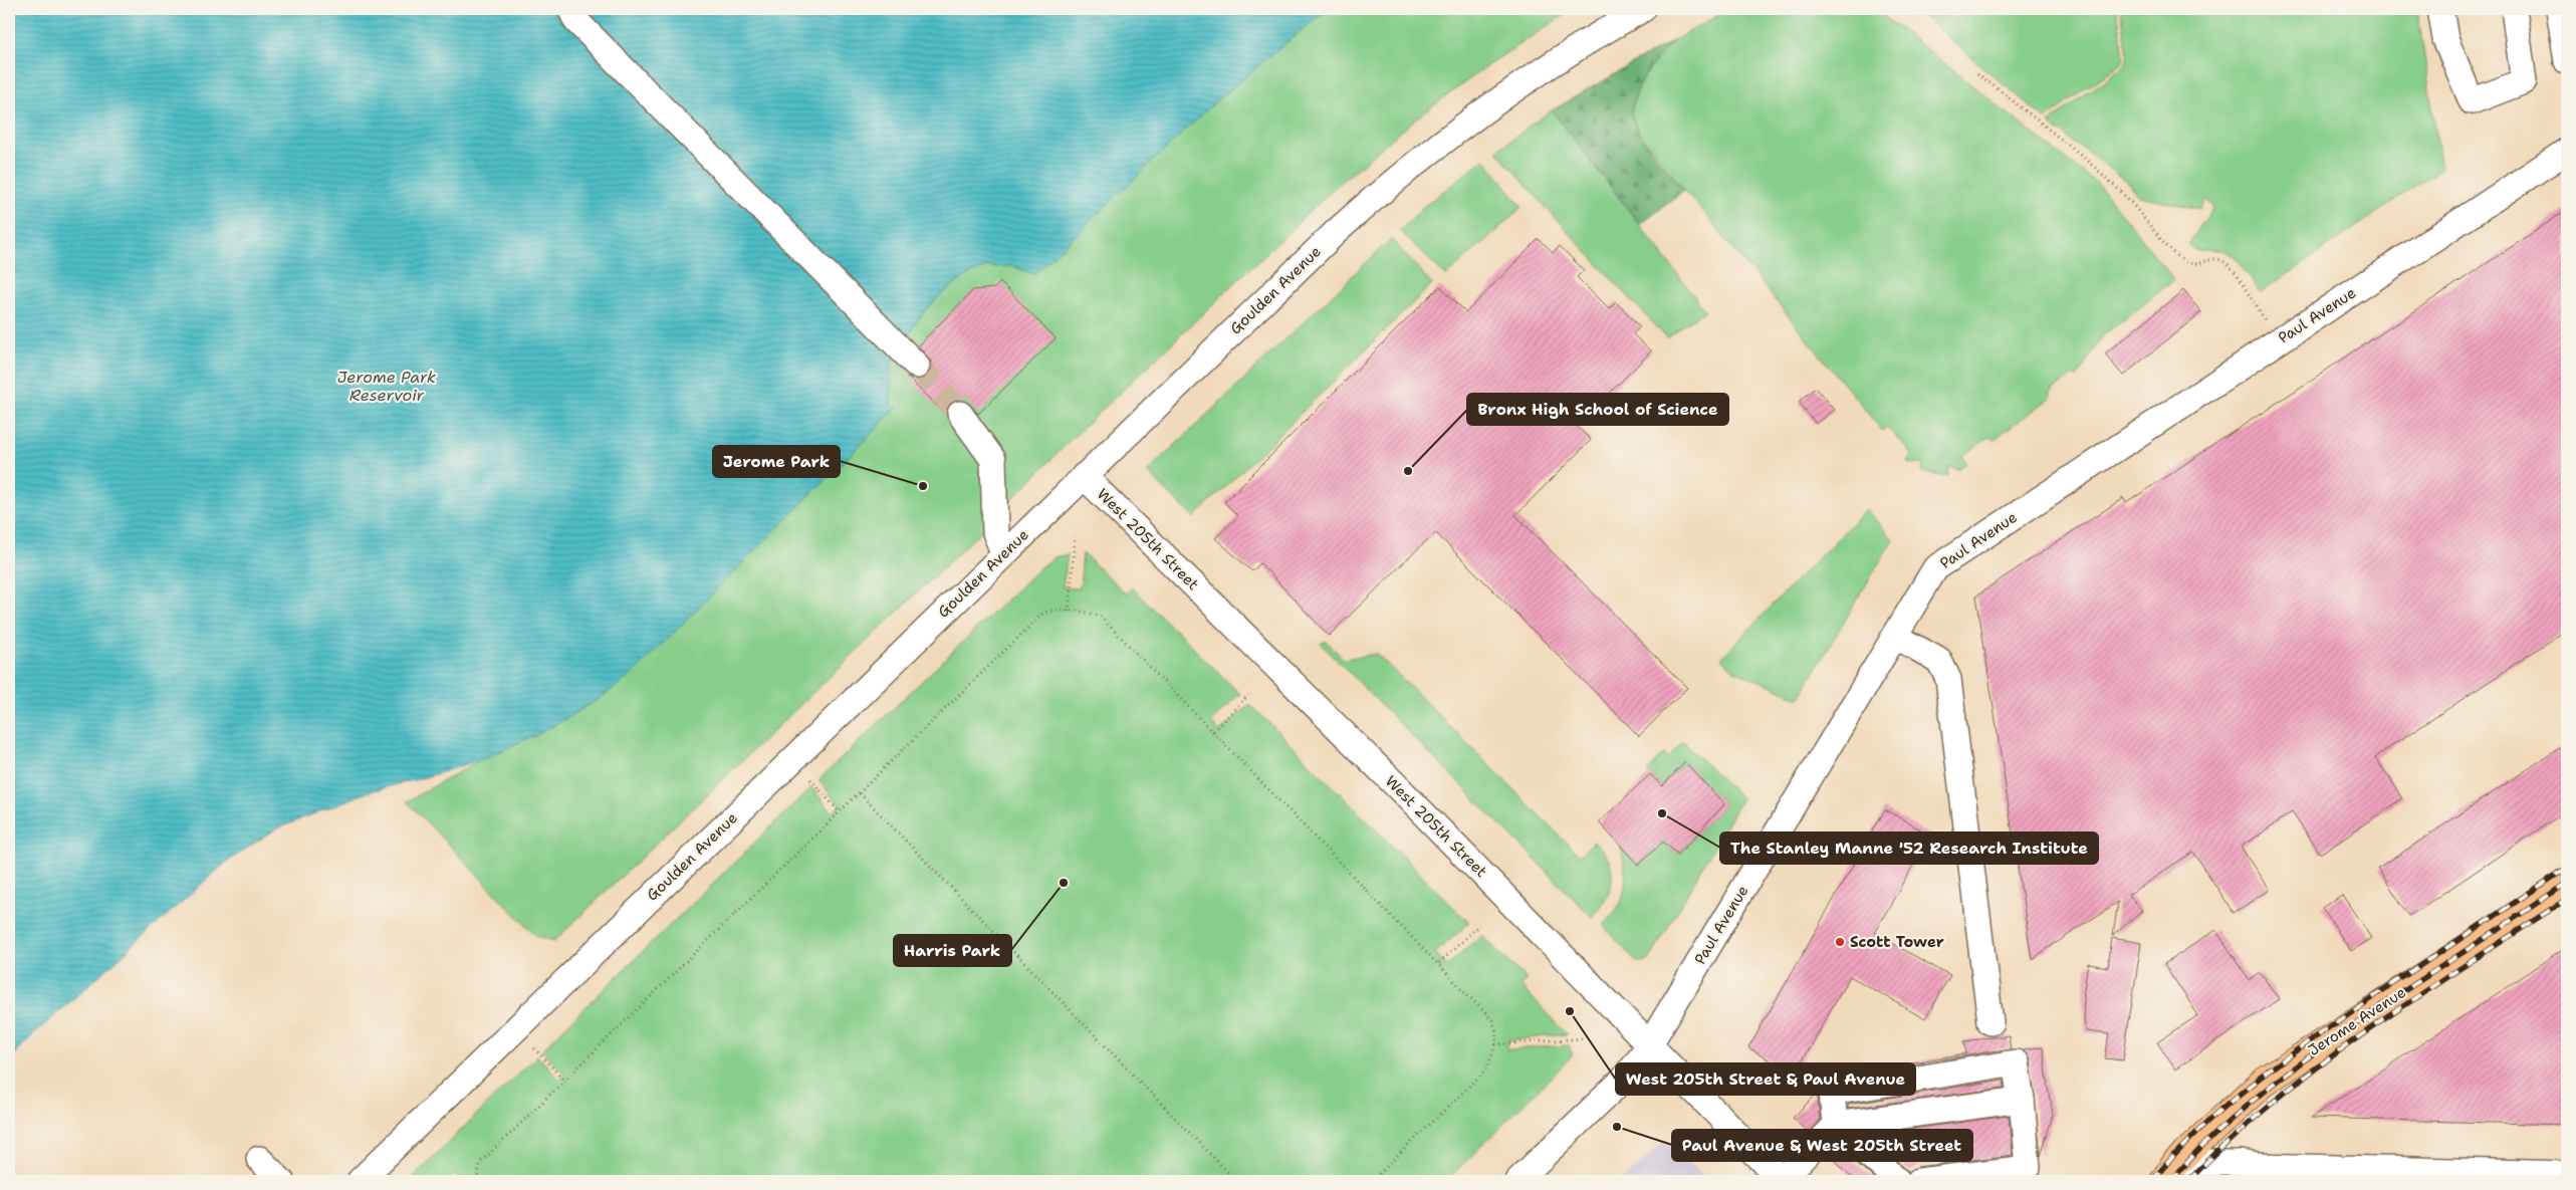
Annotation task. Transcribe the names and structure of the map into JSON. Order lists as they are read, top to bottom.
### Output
{
  "streets": {
    "main road": ["Jerome Avenue"],
    "street": ["Goulden Avenue", "Paul Avenue", "West 205th Street"]
  },
  "crossings": [
    ["Goulden Avenue", "West 205th Street"],
    ["Paul Avenue", "West 205th Street"]
  ],
  "water": ["Jerome Park Reservoir"],
  "places": [
    "Bronx High School of Science",
    "Jerome Park",
    "The Stanley Manne '52 Research Institute",
    "Harris Park",
    "Scott Tower",
    "West 205th Street & Paul Avenue",
    "Paul Avenue & West 205th Street"
  ]
}
